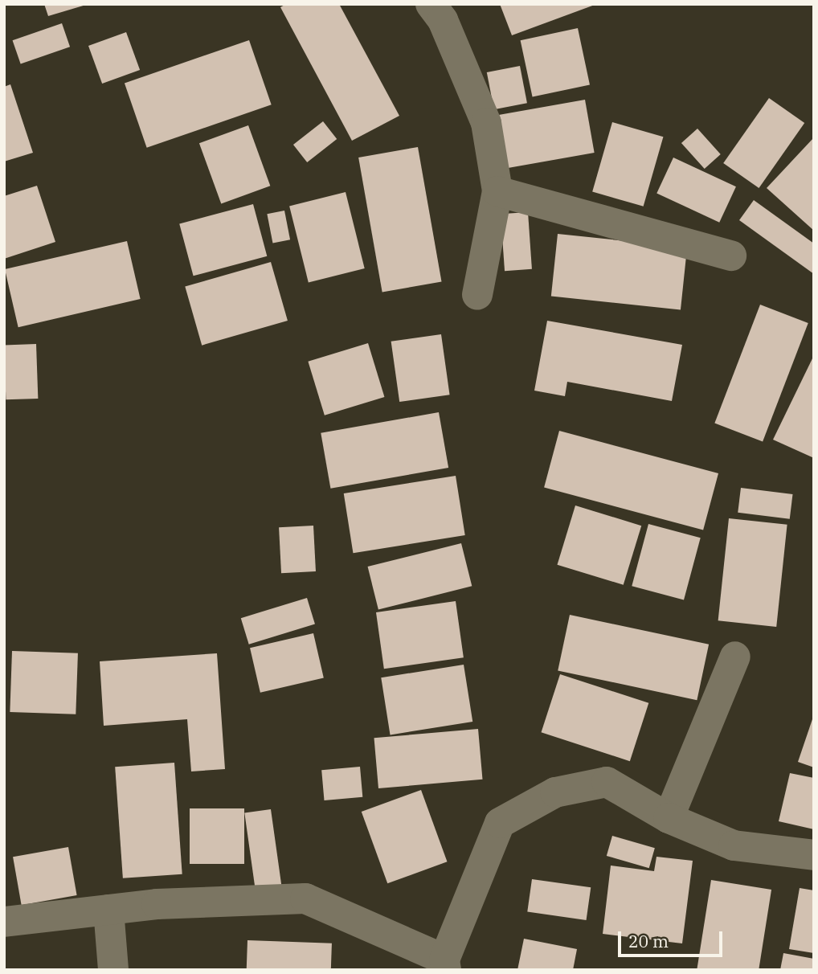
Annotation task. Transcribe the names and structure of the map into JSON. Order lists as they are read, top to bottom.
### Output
{
  "scale_bar": "20 m"
}
